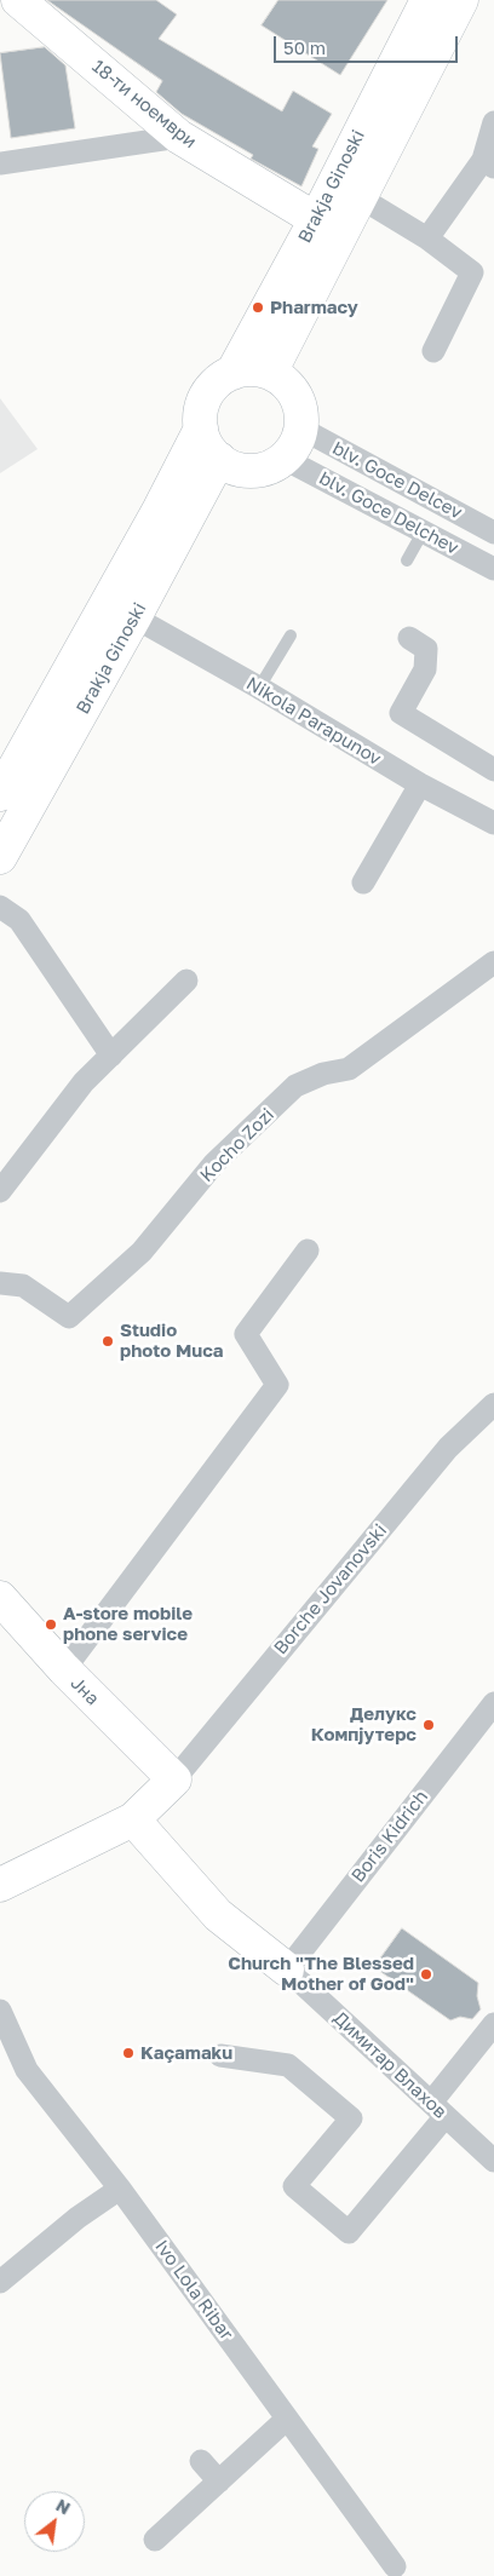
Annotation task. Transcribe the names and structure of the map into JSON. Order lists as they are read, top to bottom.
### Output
{
  "streets": {
    "street": [
      "18-ти ноември",
      "Brakja Ginoski",
      "blv. Goce Delcev",
      "blv. Goce Delchev",
      "Nikola Parapunov",
      "Kocho Zozi",
      "Borche Jovanovski",
      "Јна",
      "Boris Kidrich",
      "Димитар Влахов",
      "Ivo Lola Ribar"
    ]
  },
  "crossings": [
    ["18-ти ноември", "Brakja Ginoski"],
    ["Brakja Ginoski", "blv. Goce Delcev"],
    ["Brakja Ginoski", "blv. Goce Delchev"],
    ["Brakja Ginoski", "Nikola Parapunov"],
    ["blv. Goce Delcev", "blv. Goce Delchev"],
    ["Borche Jovanovski", "Јна"],
    ["Boris Kidrich", "Димитар Влахов"]
  ],
  "places": [
    "Pharmacy",
    "Studio photo Muca",
    "A-store mobile phone service",
    "Делукс Компјутерс",
    "Church \"Тhe Blessed Mother of God\"",
    "Kaçamaku"
  ],
  "scale_bar": "50 m",
  "north": "top right"
}
